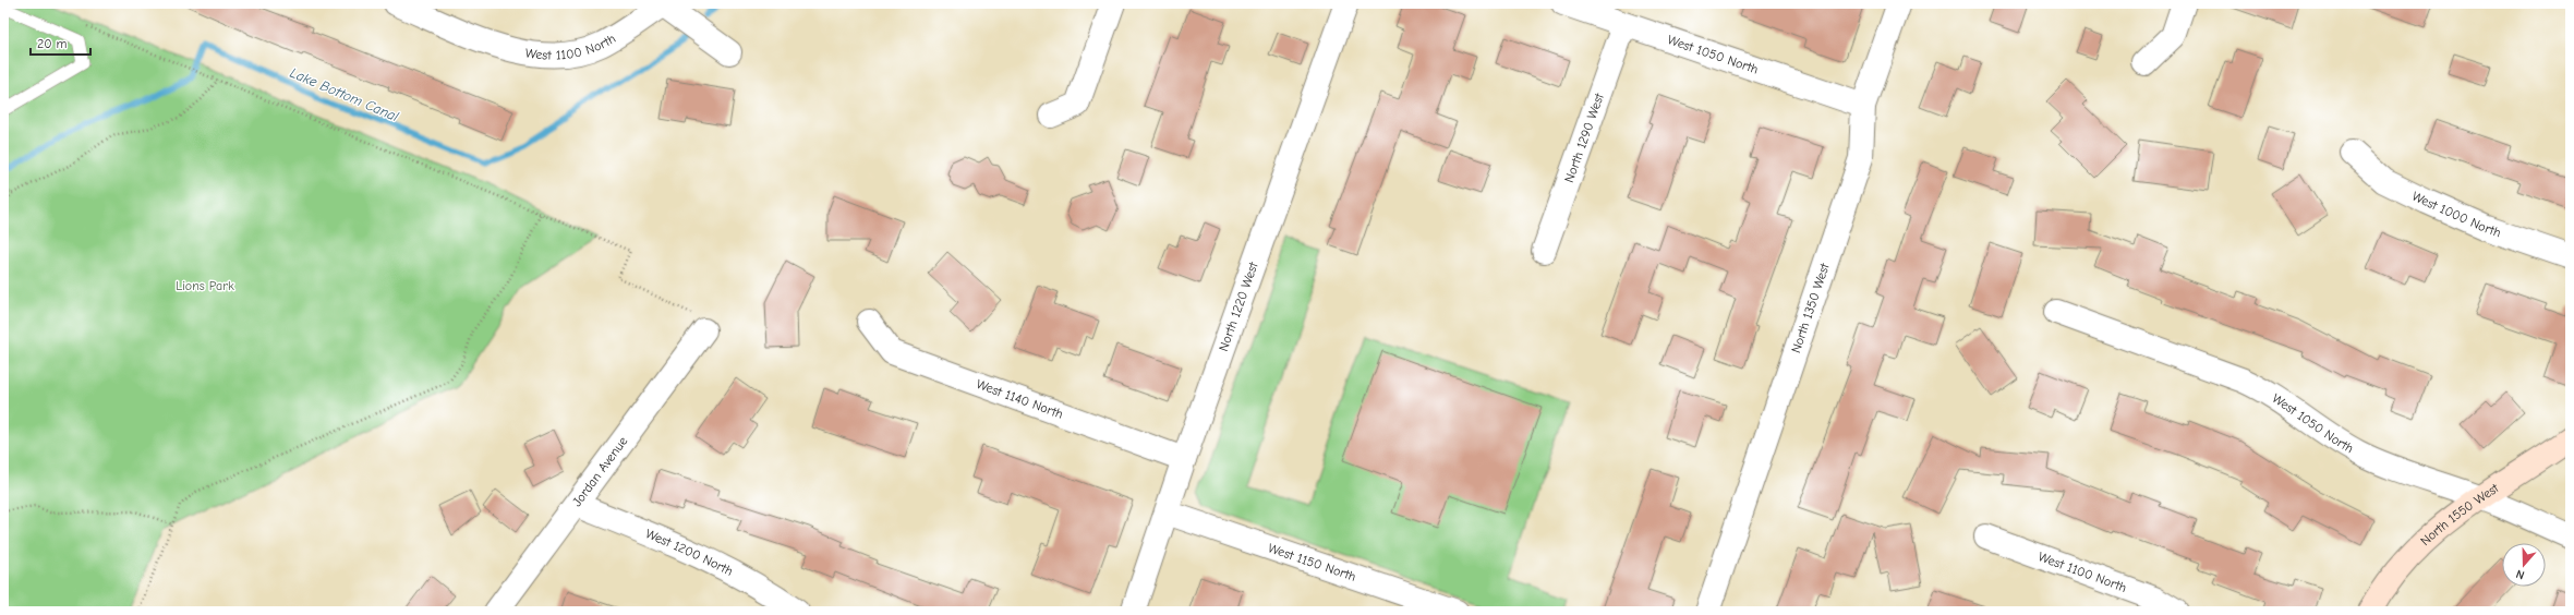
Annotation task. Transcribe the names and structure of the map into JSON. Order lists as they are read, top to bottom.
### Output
{
  "streets": {
    "street": [
      "West 1100 North",
      "West 1050 North",
      "North 1290 West",
      "West 1000 North",
      "North 1220 West",
      "North 1350 West",
      "West 1140 North",
      "Jordan Avenue",
      "North 1550 West",
      "West 1200 North",
      "West 1150 North"
    ]
  },
  "crossings": [
    ["West 1050 North", "North 1290 West"],
    ["West 1050 North", "North 1350 West"],
    ["West 1050 North", "North 1550 West"],
    ["North 1220 West", "West 1140 North"],
    ["North 1220 West", "West 1150 North"],
    ["Jordan Avenue", "West 1200 North"]
  ],
  "water": ["Lake Bottom Canal"],
  "parks": ["Lions Park"],
  "scale_bar": "20 m",
  "north": "bottom"
}
